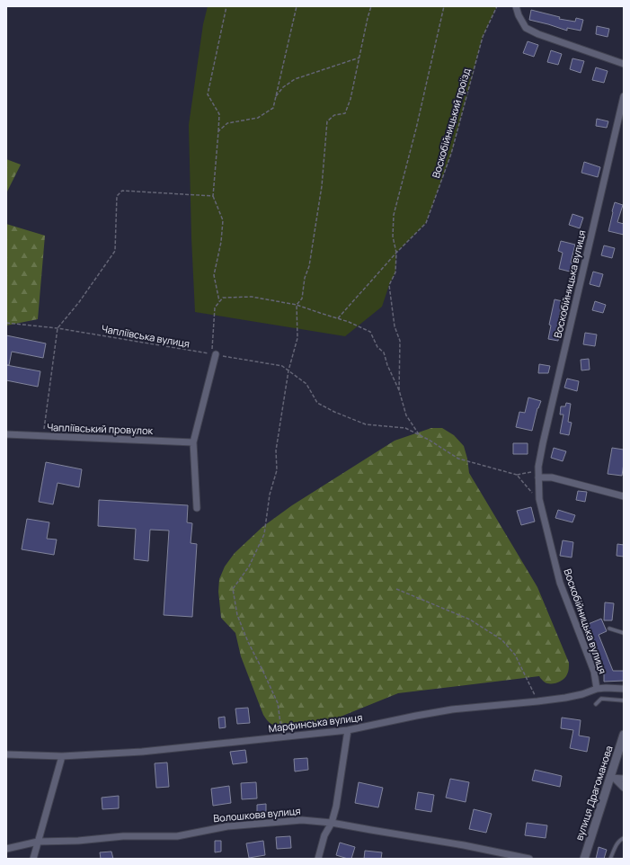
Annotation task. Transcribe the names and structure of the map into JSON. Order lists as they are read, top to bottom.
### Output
{
  "streets": {
    "street": [
      "Воскобійницька вулиця",
      "Чапліївський провулок",
      "Марфинська вулиця",
      "вулиця Драгоманова",
      "Волошкова вулиця"
    ],
    "path": ["Воскобійницький проїзд", "Чапліївська вулиця"]
  },
  "crossings": [
    ["Воскобійницька вулиця", "Марфинська вулиця"]
  ]
}
